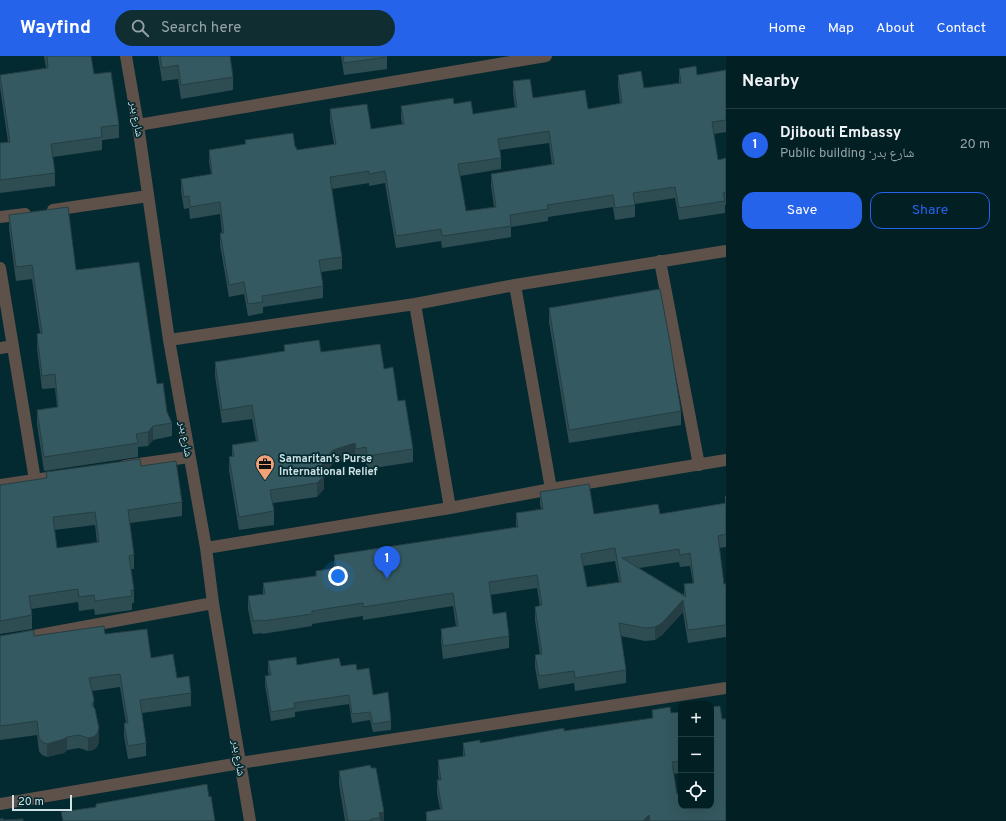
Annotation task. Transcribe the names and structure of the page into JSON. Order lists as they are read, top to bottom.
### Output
{
  "streets": {
    "street": ["شارع بدر"]
  },
  "places": {
    "office": ["Samaritan’s Purse International Relief"]
  },
  "scale_bar": "20 m",
  "page": {
    "header": "Wayfind",
    "search": "Search here",
    "nav": [
      "Home",
      "Map",
      "About",
      "Contact"
    ],
    "heading": "Nearby",
    "list": [
      {
        "mark": "1",
        "name": "Djibouti Embassy",
        "note": "Public building · شارع بدر",
        "value": "20 m"
      }
    ],
    "buttons": ["Save", "Share"],
    "pins": "1",
    "map_buttons": ["+", "−"],
    "scale": "20 m"
  }
}
